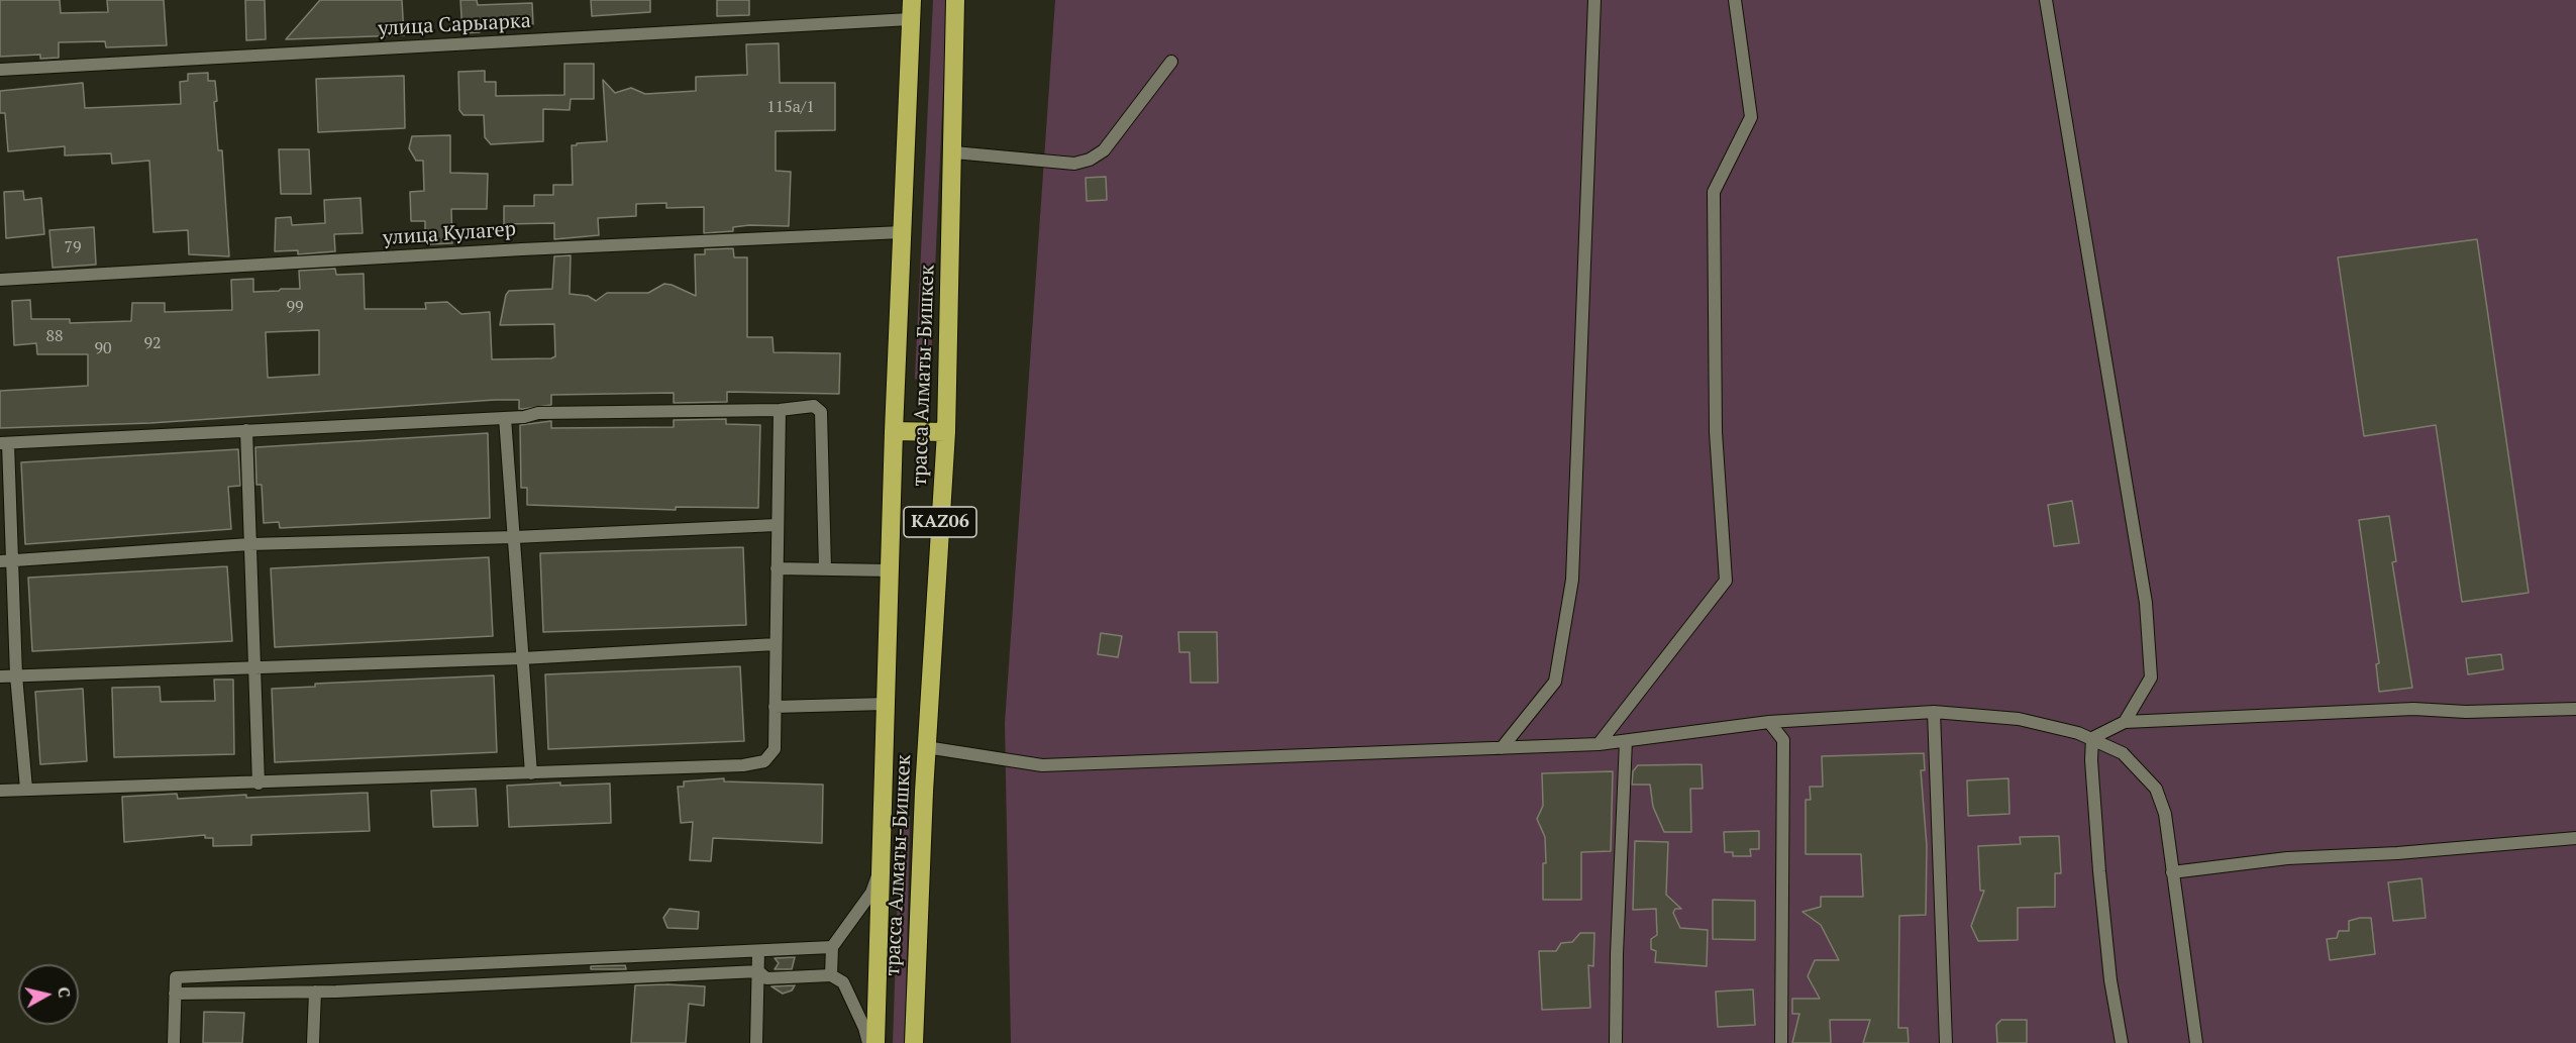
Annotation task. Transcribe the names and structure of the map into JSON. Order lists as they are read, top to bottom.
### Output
{
  "streets": {
    "highway": ["трасса Алматы-Бишкек", "KАZ06"],
    "street": ["улица Сарыарка", "улица Кулагер"]
  },
  "crossings": [
    ["улица Сарыарка", "трасса Алматы-Бишкек"],
    ["улица Кулагер", "трасса Алматы-Бишкек"]
  ],
  "house_numbers": [
    "115а/1",
    "79",
    "99",
    "88",
    "92",
    "90"
  ],
  "north": "right"
}
